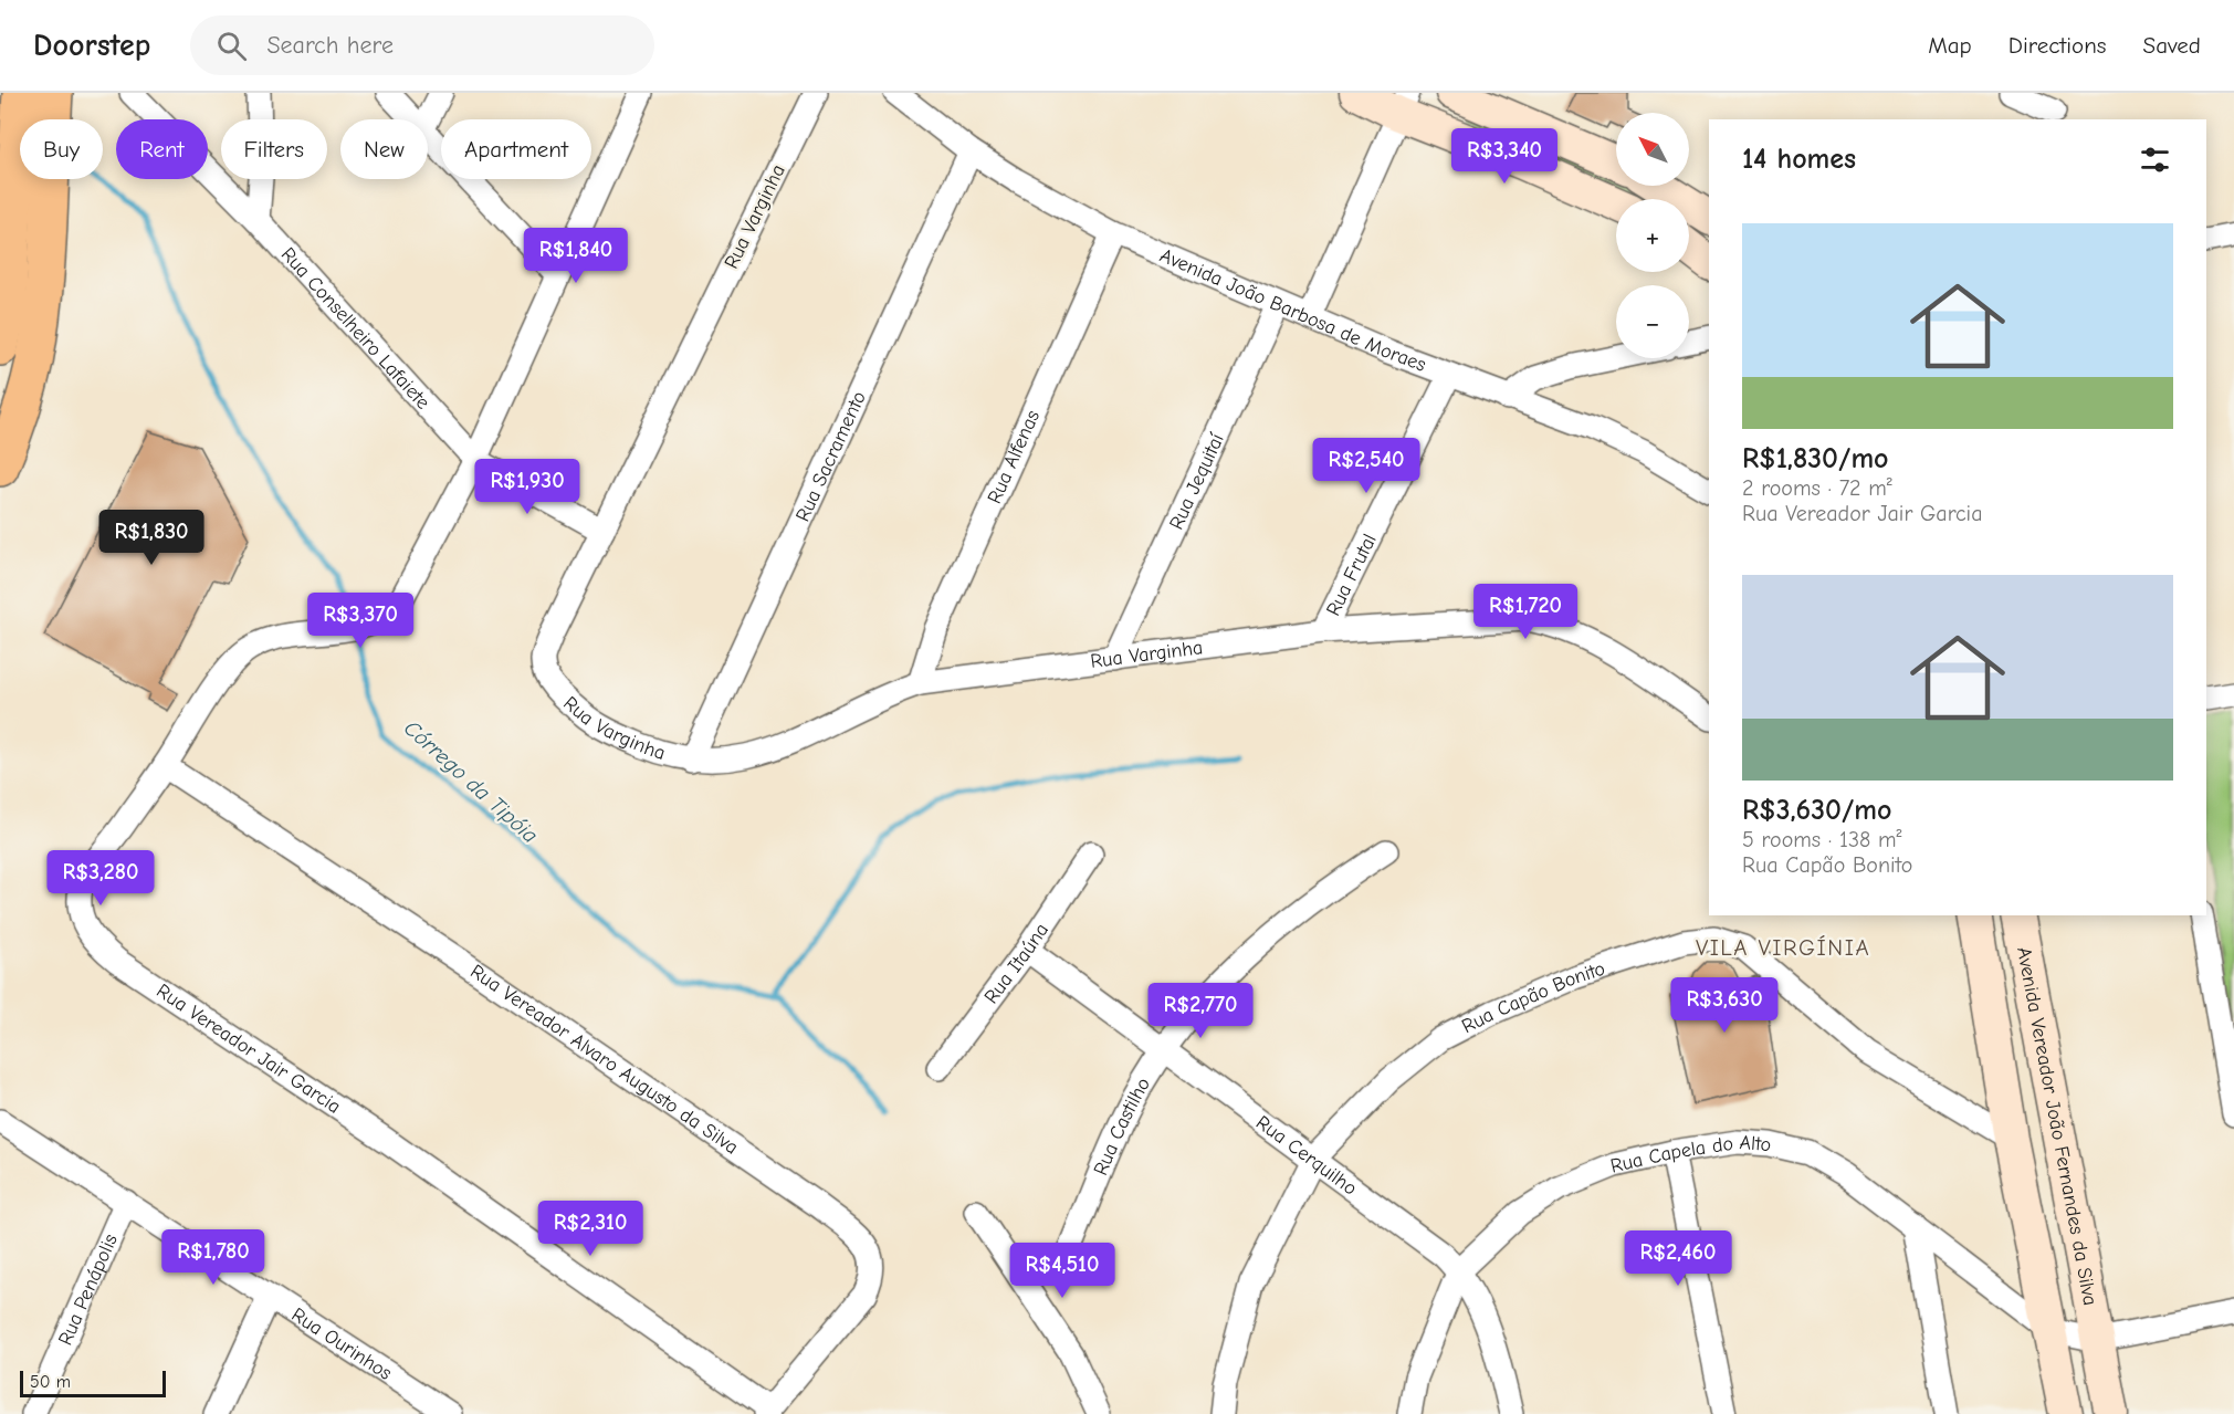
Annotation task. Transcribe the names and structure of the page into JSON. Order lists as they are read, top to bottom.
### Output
{
  "streets": {
    "main road": ["Avenida Vereador João Fernandes da Silva"],
    "street": [
      "Rua Varginha",
      "Avenida João Barbosa de Moraes",
      "Rua Conselheiro Lafaiete",
      "Rua Sacramento",
      "Rua Alfenas",
      "Rua Jequitaí",
      "Rua Frutal",
      "Rua Itaúna",
      "Rua Capão Bonito",
      "Rua Vereador Jair Garcia",
      "Rua Vereador Alvaro Augusto da Silva",
      "Rua Castilho",
      "Rua Cerquilho",
      "Rua Capela do Alto",
      "Rua Penápolis",
      "Rua Ourinhos"
    ]
  },
  "crossings": [
    ["Rua Varginha", "Rua Conselheiro Lafaiete"],
    ["Rua Varginha", "Rua Sacramento"],
    ["Rua Varginha", "Rua Alfenas"],
    ["Rua Varginha", "Rua Jequitaí"],
    ["Rua Varginha", "Rua Frutal"],
    ["Avenida João Barbosa de Moraes", "Rua Sacramento"],
    ["Avenida João Barbosa de Moraes", "Rua Alfenas"],
    ["Avenida João Barbosa de Moraes", "Rua Jequitaí"],
    ["Avenida João Barbosa de Moraes", "Rua Frutal"],
    ["Rua Conselheiro Lafaiete", "Rua Vereador Jair Garcia"],
    ["Rua Itaúna", "Rua Cerquilho"],
    ["Rua Capão Bonito", "Rua Cerquilho"],
    ["Rua Vereador Jair Garcia", "Rua Vereador Alvaro Augusto da Silva"],
    ["Avenida Vereador João Fernandes da Silva", "Rua Capela do Alto"],
    ["Rua Castilho", "Rua Cerquilho"],
    ["Rua Cerquilho", "Rua Capela do Alto"],
    ["Rua Penápolis", "Rua Ourinhos"]
  ],
  "districts": ["VILA VIRGÍNIA"],
  "water": ["Córrego da Tipóia"],
  "scale_bar": "50 m",
  "north": "top left",
  "page": {
    "header": "Doorstep",
    "search": "Search here",
    "nav": ["Map", "Directions", "Saved"],
    "map_buttons": ["+", "−"],
    "chip": [
      "Buy",
      "Rent",
      "Filters",
      "New",
      "Apartment"
    ],
    "heading": "14 homes",
    "price": [
      "R$3,340",
      "R$1,840",
      "R$2,540",
      "R$1,930",
      "R$1,830",
      "R$1,720",
      "R$3,370",
      "R$3,280",
      "R$3,630",
      "R$2,770",
      "R$2,310",
      "R$1,780",
      "R$2,460",
      "R$4,510"
    ],
    "list": [
      {
        "name": "R$1,830/mo",
        "note": "2 rooms · 72 m² · Rua Vereador Jair Garcia"
      },
      {
        "name": "R$3,630/mo",
        "note": "5 rooms · 138 m² · Rua Capão Bonito"
      }
    ],
    "scale": "50 m"
  }
}
